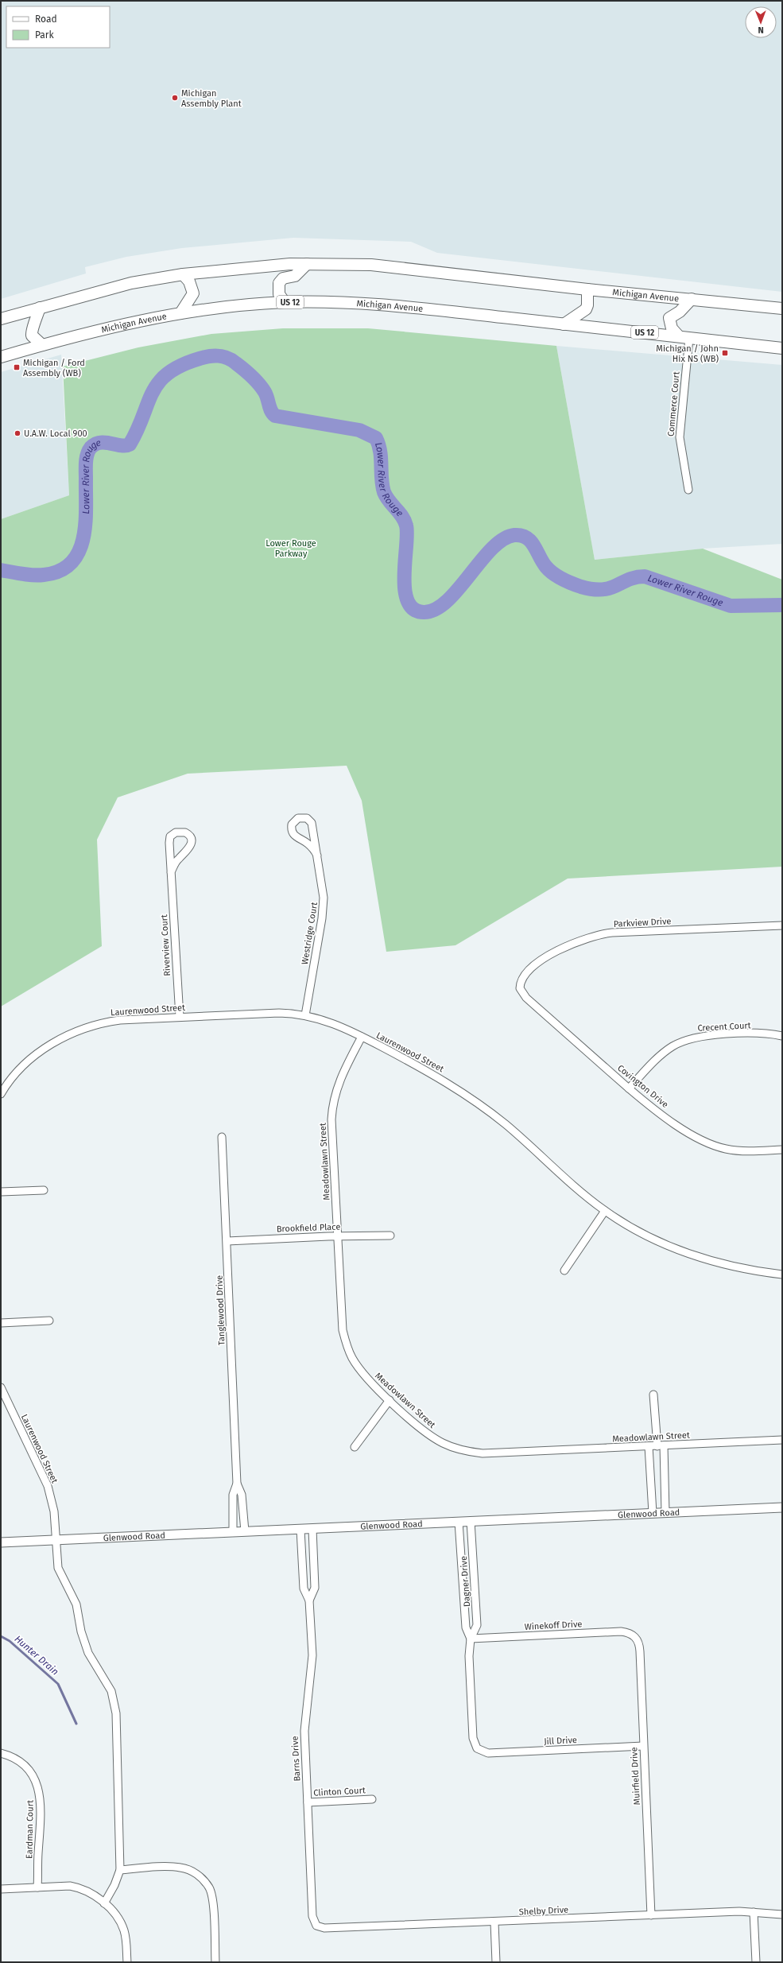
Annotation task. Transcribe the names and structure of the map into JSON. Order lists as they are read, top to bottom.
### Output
{
  "streets": {
    "main road": ["Michigan Avenue", "US 12"],
    "street": [
      "Commerce Court",
      "Parkview Drive",
      "Westridge Court",
      "Riverview Court",
      "Laurenwood Street",
      "Crecent Court",
      "Covington Drive",
      "Meadowlawn Street",
      "Brookfield Place",
      "Tanglewood Drive",
      "Glenwood Road",
      "Dagner Drive",
      "Winekoff Drive",
      "Jill Drive",
      "Barns Drive",
      "Muirfield Drive",
      "Clinton Court",
      "Eardman Court",
      "Shelby Drive"
    ]
  },
  "crossings": [
    ["Michigan Avenue", "Commerce Court"],
    ["Parkview Drive", "Covington Drive"],
    ["Westridge Court", "Laurenwood Street"],
    ["Riverview Court", "Laurenwood Street"],
    ["Laurenwood Street", "Meadowlawn Street"],
    ["Laurenwood Street", "Glenwood Road"],
    ["Crecent Court", "Covington Drive"],
    ["Meadowlawn Street", "Brookfield Place"],
    ["Brookfield Place", "Tanglewood Drive"],
    ["Tanglewood Drive", "Glenwood Road"],
    ["Glenwood Road", "Dagner Drive"],
    ["Glenwood Road", "Barns Drive"],
    ["Dagner Drive", "Winekoff Drive"],
    ["Dagner Drive", "Jill Drive"],
    ["Winekoff Drive", "Muirfield Drive"],
    ["Jill Drive", "Muirfield Drive"],
    ["Barns Drive", "Clinton Court"],
    ["Barns Drive", "Shelby Drive"],
    ["Muirfield Drive", "Shelby Drive"]
  ],
  "water": ["Lower River Rouge", "Hunter Drain"],
  "parks": ["Lower Rouge Parkway"],
  "places": {
    "other": ["Michigan Assembly Plant", "U.A.W. Local 900"],
    "transit": ["Michigan / John Hix NS (WB)", "Michigan / Ford Assembly (WB)"]
  },
  "legend": ["Road", "Park"],
  "north": "bottom"
}
